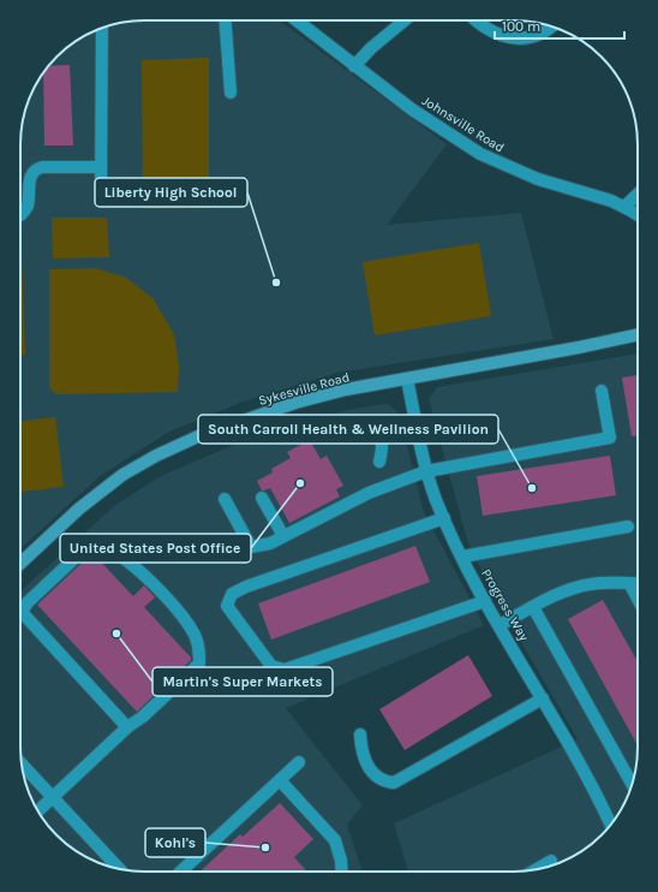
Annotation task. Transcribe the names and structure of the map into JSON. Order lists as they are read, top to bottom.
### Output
{
  "streets": {
    "main road": ["Sykesville Road"],
    "street": ["Johnsville Road", "Progress Way"]
  },
  "crossings": [
    ["Sykesville Road", "Progress Way"]
  ],
  "places": [
    "Liberty High School",
    "United States Post Office",
    "South Carroll Health & Wellness Pavilion",
    "Martin's Super Markets",
    "Kohl's"
  ],
  "scale_bar": "100 m"
}
